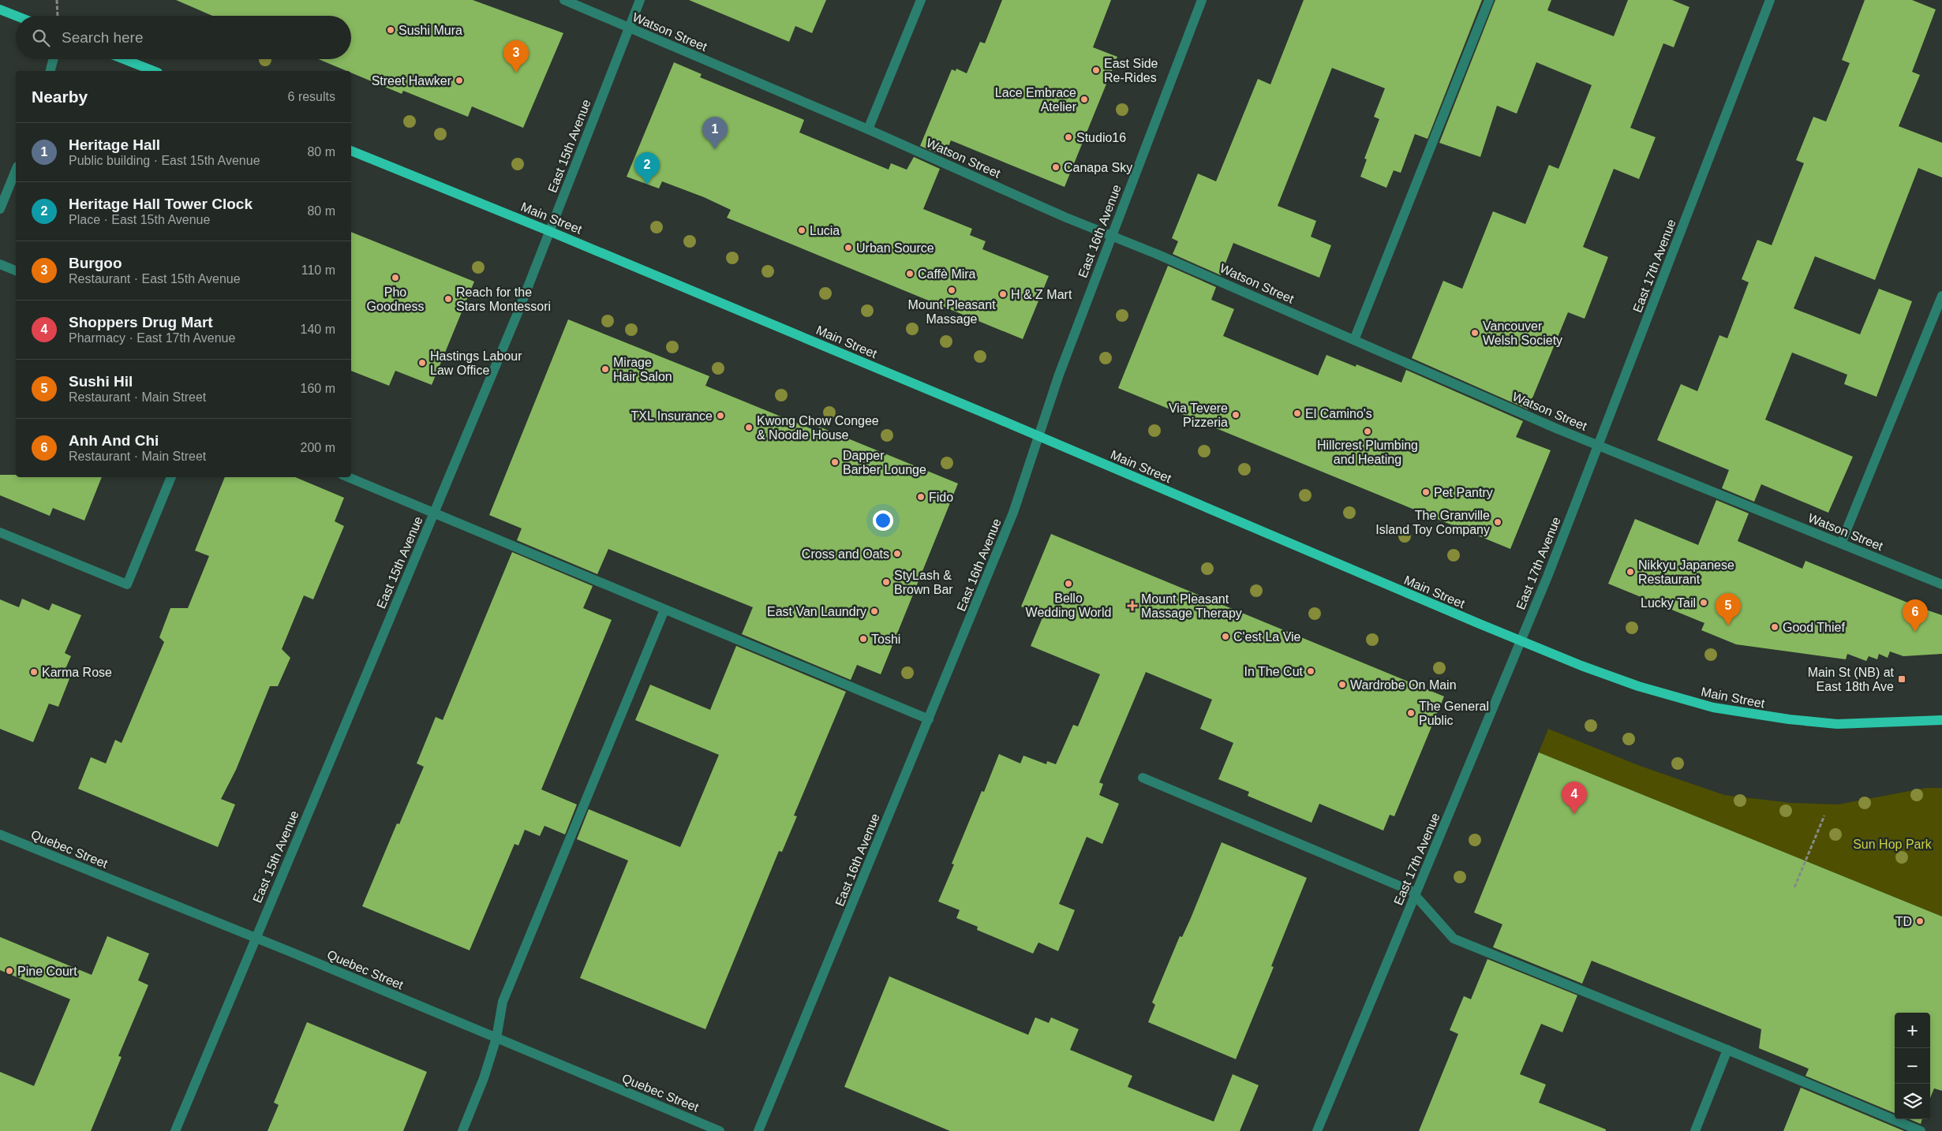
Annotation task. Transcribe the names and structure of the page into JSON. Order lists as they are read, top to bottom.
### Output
{
  "streets": {
    "main road": ["Main Street"],
    "street": [
      "Watson Street",
      "East 15th Avenue",
      "East 16th Avenue",
      "East 17th Avenue",
      "Quebec Street"
    ]
  },
  "crossings": [
    ["Watson Street", "East 15th Avenue"],
    ["Watson Street", "East 16th Avenue"],
    ["Watson Street", "East 17th Avenue"],
    ["East 15th Avenue", "Main Street"],
    ["East 15th Avenue", "Quebec Street"],
    ["Main Street", "East 16th Avenue"],
    ["Main Street", "East 17th Avenue"]
  ],
  "parks": ["Sun Hop Park"],
  "places": {
    "other": [
      "Sushi Mura",
      "East Side Re-Rides",
      "Street Hawker",
      "Lace Embrace Atelier",
      "Studio16",
      "Canapa Sky",
      "Lucia",
      "Urban Source",
      "Caffè Mira",
      "Pho Goodness",
      "Mount Pleasant Massage",
      "H & Z Mart",
      "Reach for the Stars Montessori",
      "Vancouver Welsh Society",
      "Hastings Labour Law Office",
      "Mirage Hair Salon",
      "El Camino's",
      "Via Tevere Pizzeria",
      "TXL Insurance",
      "Kwong Chow Congee & Noodle House",
      "Hillcrest Plumbing and Heating",
      "Dapper Barber Lounge",
      "Pet Pantry",
      "Fido",
      "The Granville Island Toy Company",
      "Cross and Oats",
      "Nikkyu Japanese Restaurant",
      "StyLash & Brown Bar",
      "Bello Wedding World",
      "Lucky Tail",
      "East Van Laundry",
      "Good Thief",
      "C'est La Vie",
      "Toshi",
      "In The Cut",
      "Karma Rose",
      "Wardrobe On Main",
      "The General Public",
      "TD",
      "Pine Court"
    ],
    "health": ["Mount Pleasant Massage Therapy"],
    "transit": ["Main St (NB) at East 18th Ave"]
  },
  "page": {
    "search": "Search here",
    "pins": [
      "3",
      "1",
      "2",
      "5",
      "6",
      "4"
    ],
    "heading": ["Nearby", "6 results"],
    "list": [
      {
        "mark": "1",
        "name": "Heritage Hall",
        "note": "Public building · East 15th Avenue",
        "value": "80 m"
      },
      {
        "mark": "2",
        "name": "Heritage Hall Tower Clock",
        "note": "Place · East 15th Avenue",
        "value": "80 m"
      },
      {
        "mark": "3",
        "name": "Burgoo",
        "note": "Restaurant · East 15th Avenue",
        "value": "110 m"
      },
      {
        "mark": "4",
        "name": "Shoppers Drug Mart",
        "note": "Pharmacy · East 17th Avenue",
        "value": "140 m"
      },
      {
        "mark": "5",
        "name": "Sushi Hil",
        "note": "Restaurant · Main Street",
        "value": "160 m"
      },
      {
        "mark": "6",
        "name": "Anh And Chi",
        "note": "Restaurant · Main Street",
        "value": "200 m"
      }
    ],
    "map_buttons": ["+", "−"]
  }
}
